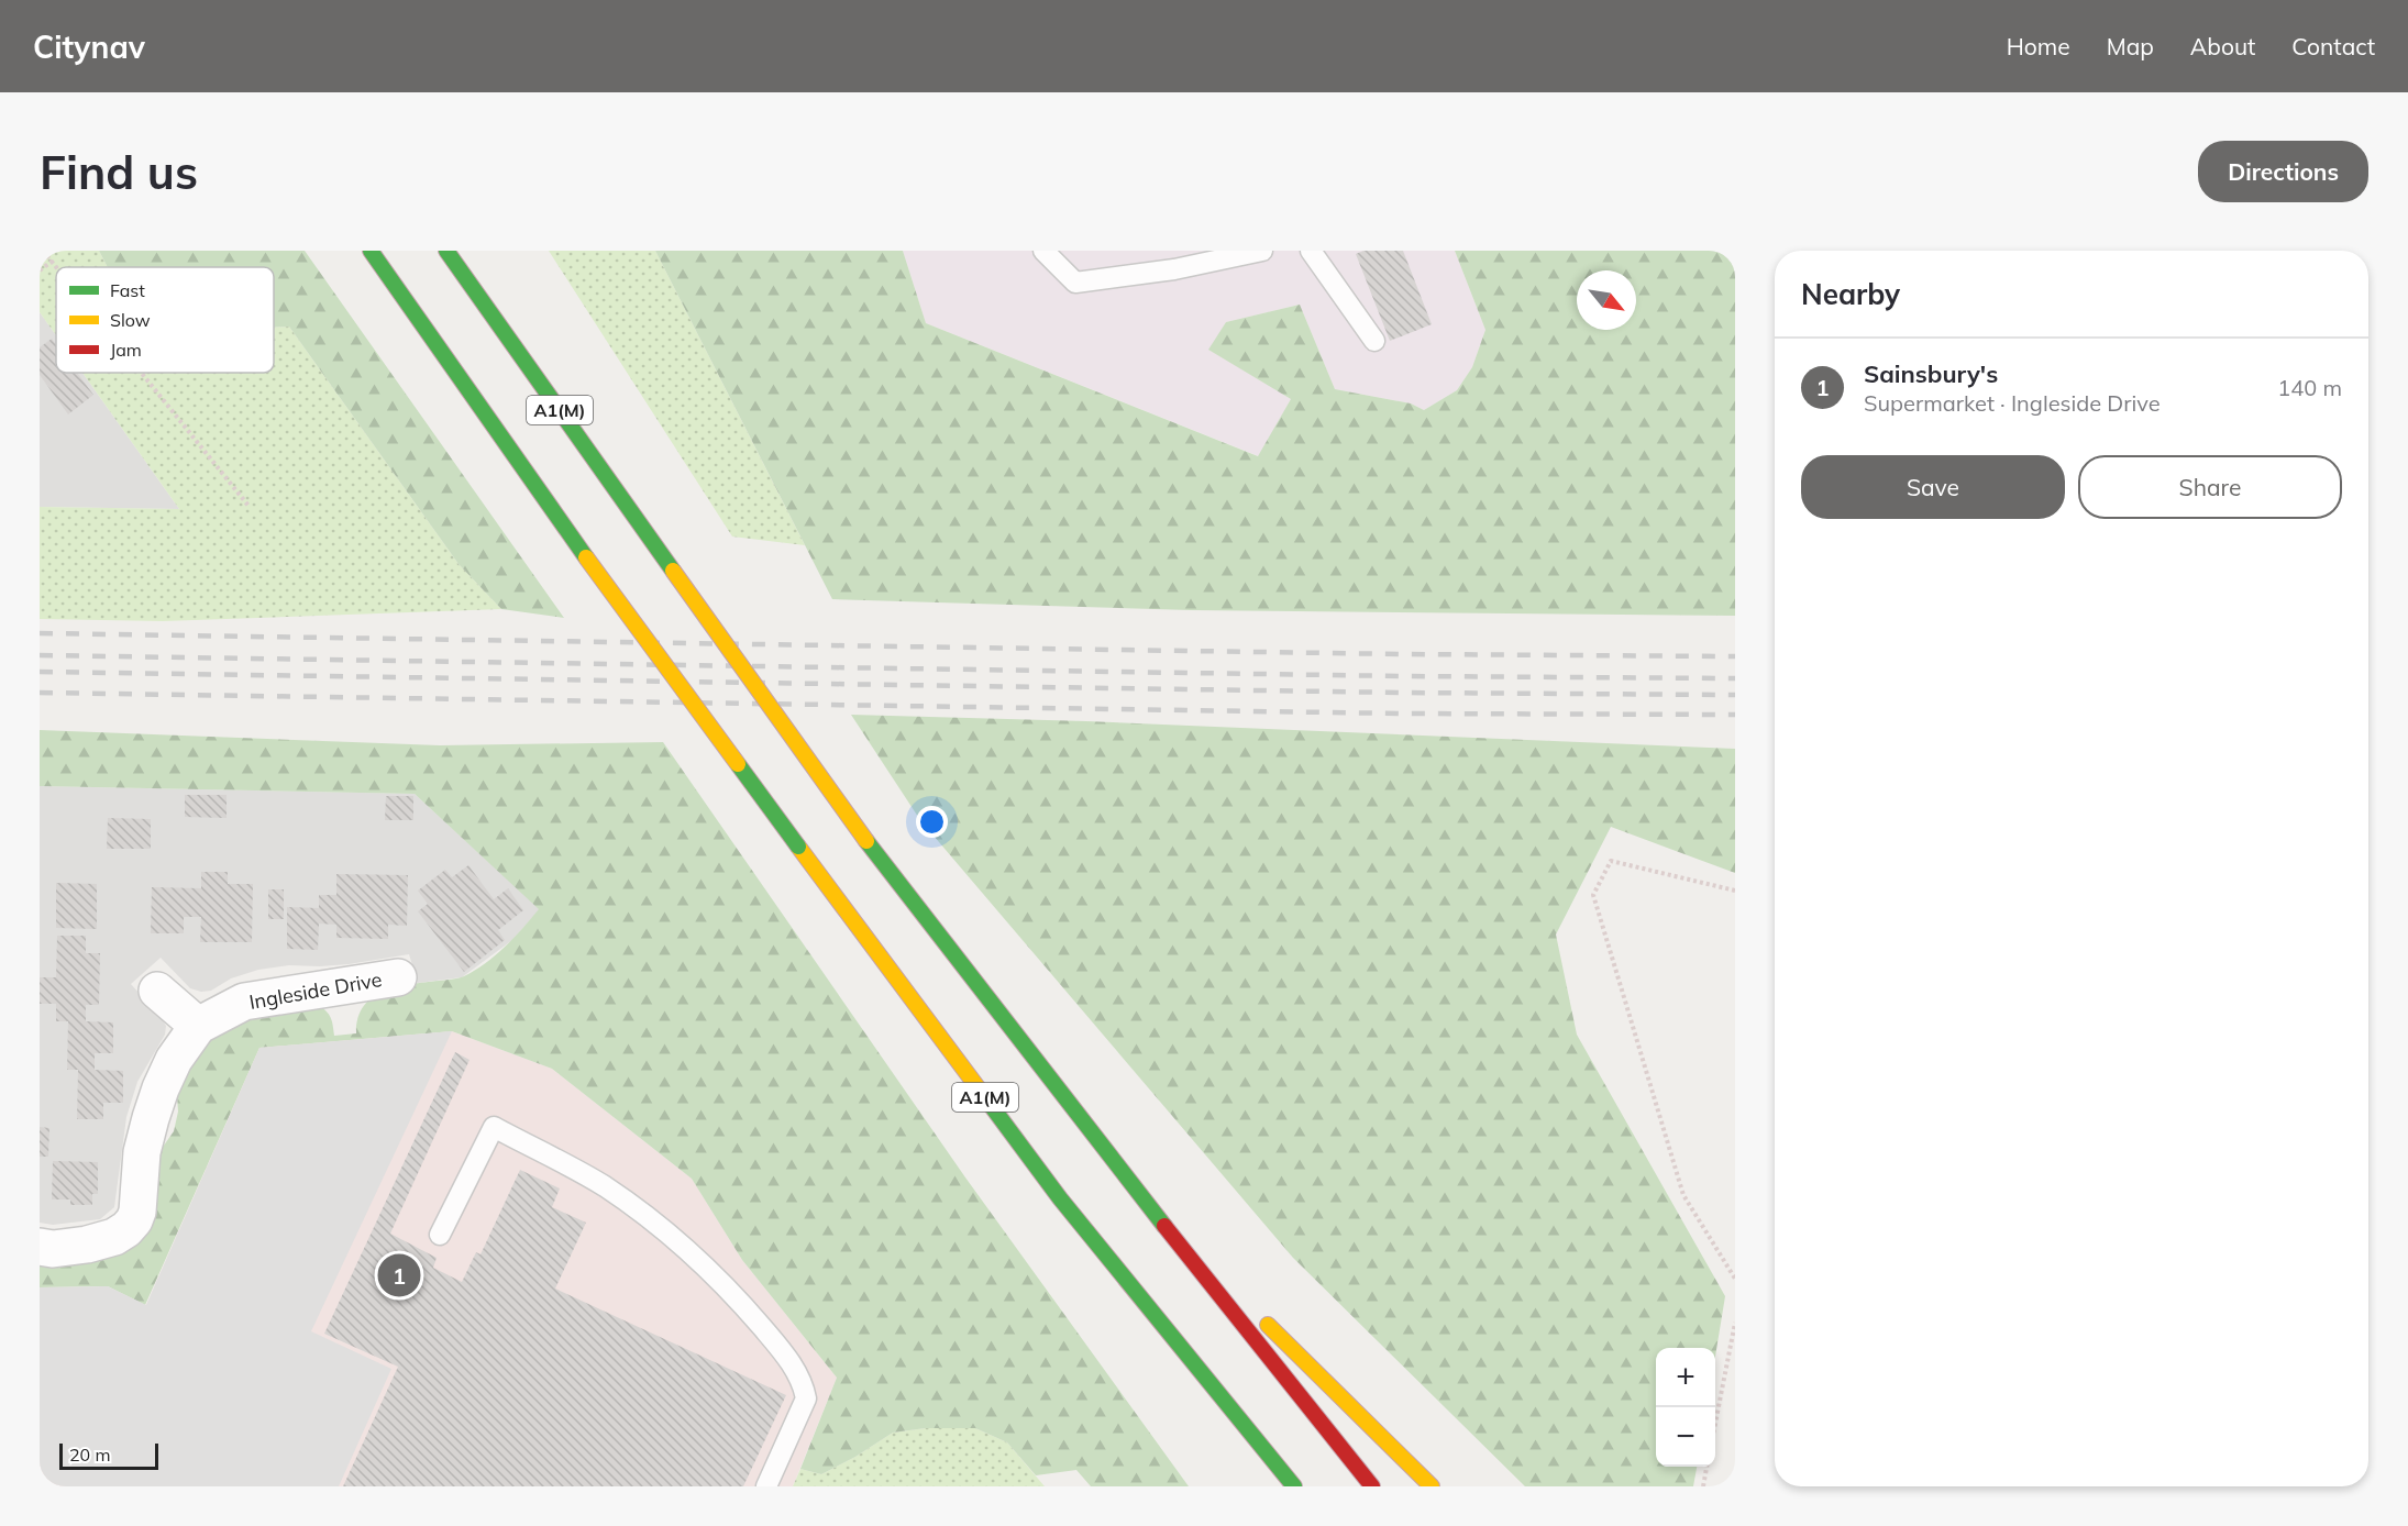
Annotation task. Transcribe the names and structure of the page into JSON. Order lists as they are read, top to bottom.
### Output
{
  "streets": {
    "highway": ["A1(M)"],
    "street": ["Ingleside Drive"]
  },
  "legend": ["Fast", "Slow", "Jam"],
  "scale_bar": "20 m",
  "north": "bottom right",
  "page": {
    "header": "Citynav",
    "nav": [
      "Home",
      "Map",
      "About",
      "Contact"
    ],
    "buttons": [
      "Directions",
      ["Save", "Share"]
    ],
    "title": "Find us",
    "heading": "Nearby",
    "list": [
      {
        "mark": "1",
        "name": "Sainsbury's",
        "note": "Supermarket · Ingleside Drive",
        "value": "140 m"
      }
    ],
    "pins": "1",
    "map_buttons": ["+", "−"],
    "scale": "20 m"
  }
}
